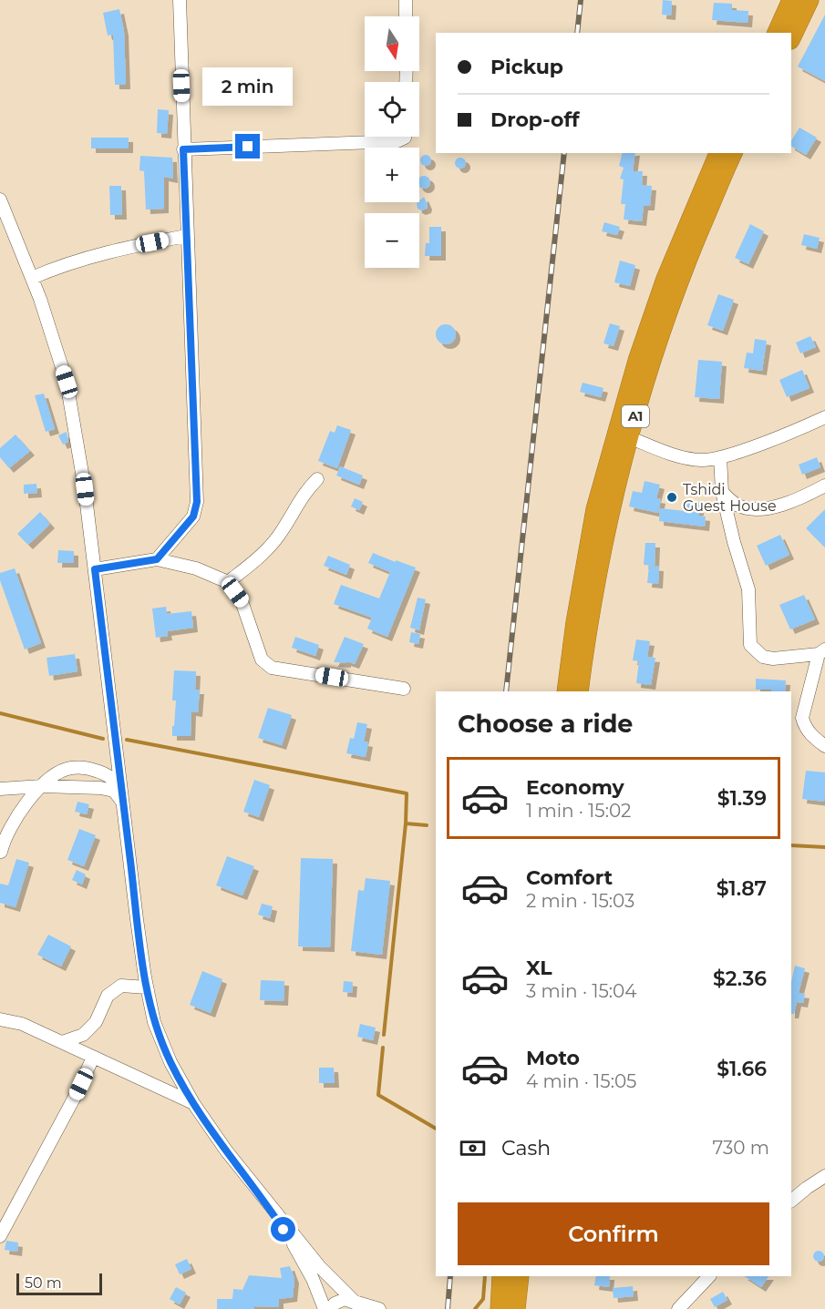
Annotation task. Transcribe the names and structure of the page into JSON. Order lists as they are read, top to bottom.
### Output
{
  "streets": {
    "highway": ["A1"]
  },
  "places": ["Tshidi Guest House"],
  "scale_bar": "50 m",
  "north": "bottom",
  "page": {
    "map_buttons": ["+", "−"],
    "banner": ["Pickup", "Drop-off"],
    "bubble": "2 min",
    "heading": "Choose a ride",
    "list": [
      {
        "name": "Economy",
        "note": "1 min · 15:02",
        "value": "$1.39"
      },
      {
        "name": "Comfort",
        "note": "2 min · 15:03",
        "value": "$1.87"
      },
      {
        "name": "XL",
        "note": "3 min · 15:04",
        "value": "$2.36"
      },
      {
        "name": "Moto",
        "note": "4 min · 15:05",
        "value": "$1.66"
      }
    ],
    "pay": ["Cash", "730 m"],
    "buttons": "Confirm",
    "scale": "50 m"
  }
}
